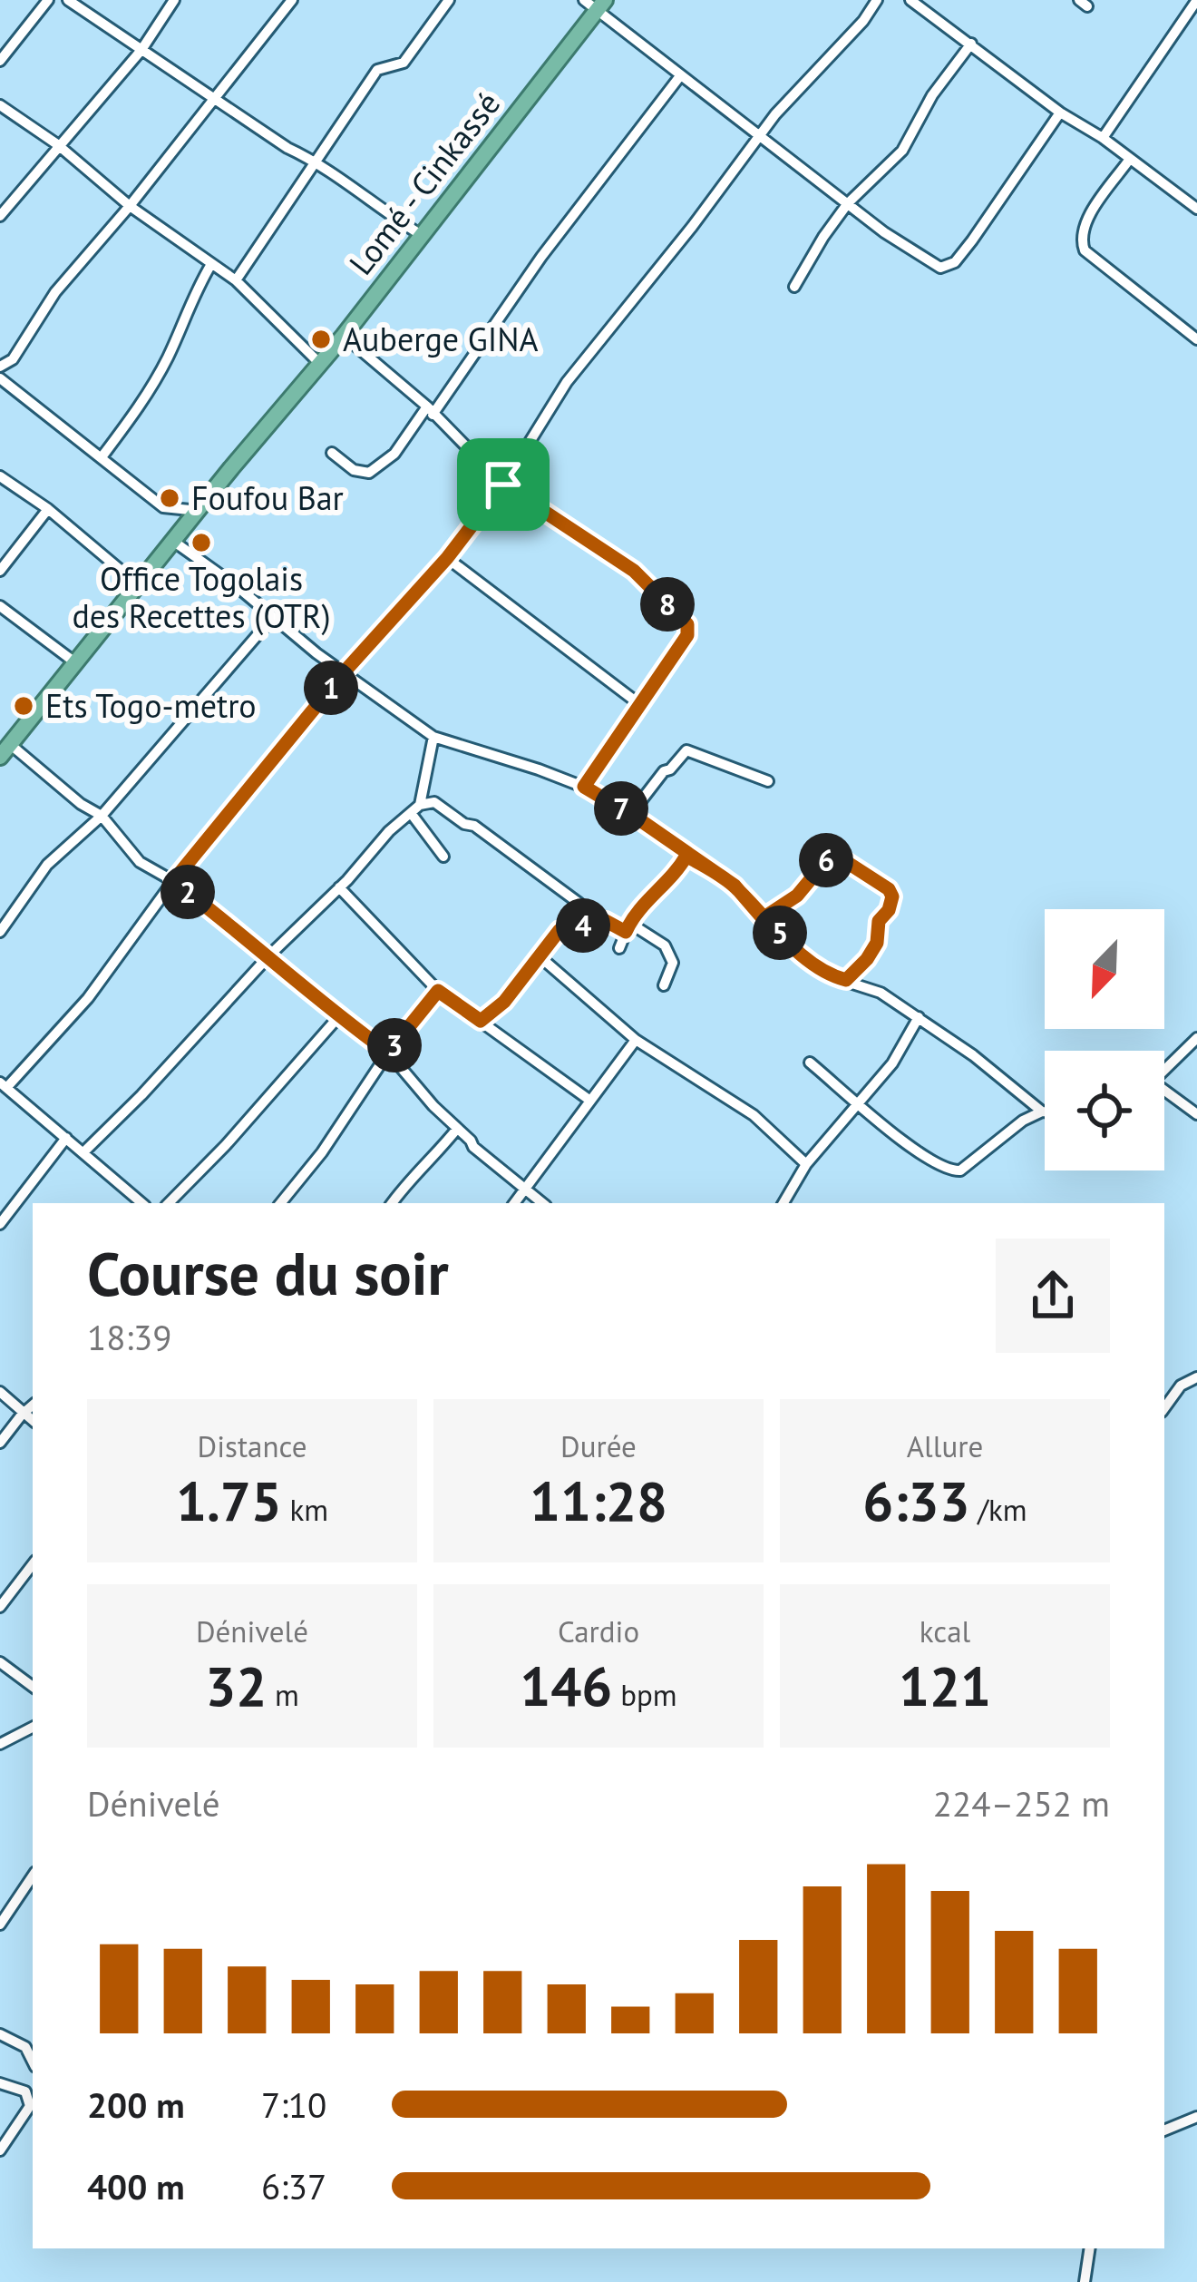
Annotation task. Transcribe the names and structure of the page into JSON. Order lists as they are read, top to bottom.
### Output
{
  "streets": {
    "highway": ["Lomé - Cinkassé"]
  },
  "places": [
    "Auberge GINA",
    "Foufou Bar",
    "Office Togolais des Recettes (OTR)",
    "Ets Togo-metro"
  ],
  "north": "bottom left",
  "page": {
    "pins": [
      "8",
      "1",
      "7",
      "6",
      "2",
      "4",
      "5",
      "3"
    ],
    "heading": ["Course du soir", "18:39"],
    "stats": [
      ["Distance", "1.75 km"],
      ["Durée", "11:28"],
      ["Allure", "6:33 /km"],
      ["Dénivelé", "32 m"],
      ["Cardio", "146 bpm"],
      ["kcal", "121"]
    ],
    "chart": ["Dénivelé", "224–252 m"],
    "list": [
      {
        "name": "200 m",
        "note": "7:10"
      },
      {
        "name": "400 m",
        "note": "6:37"
      }
    ]
  }
}
